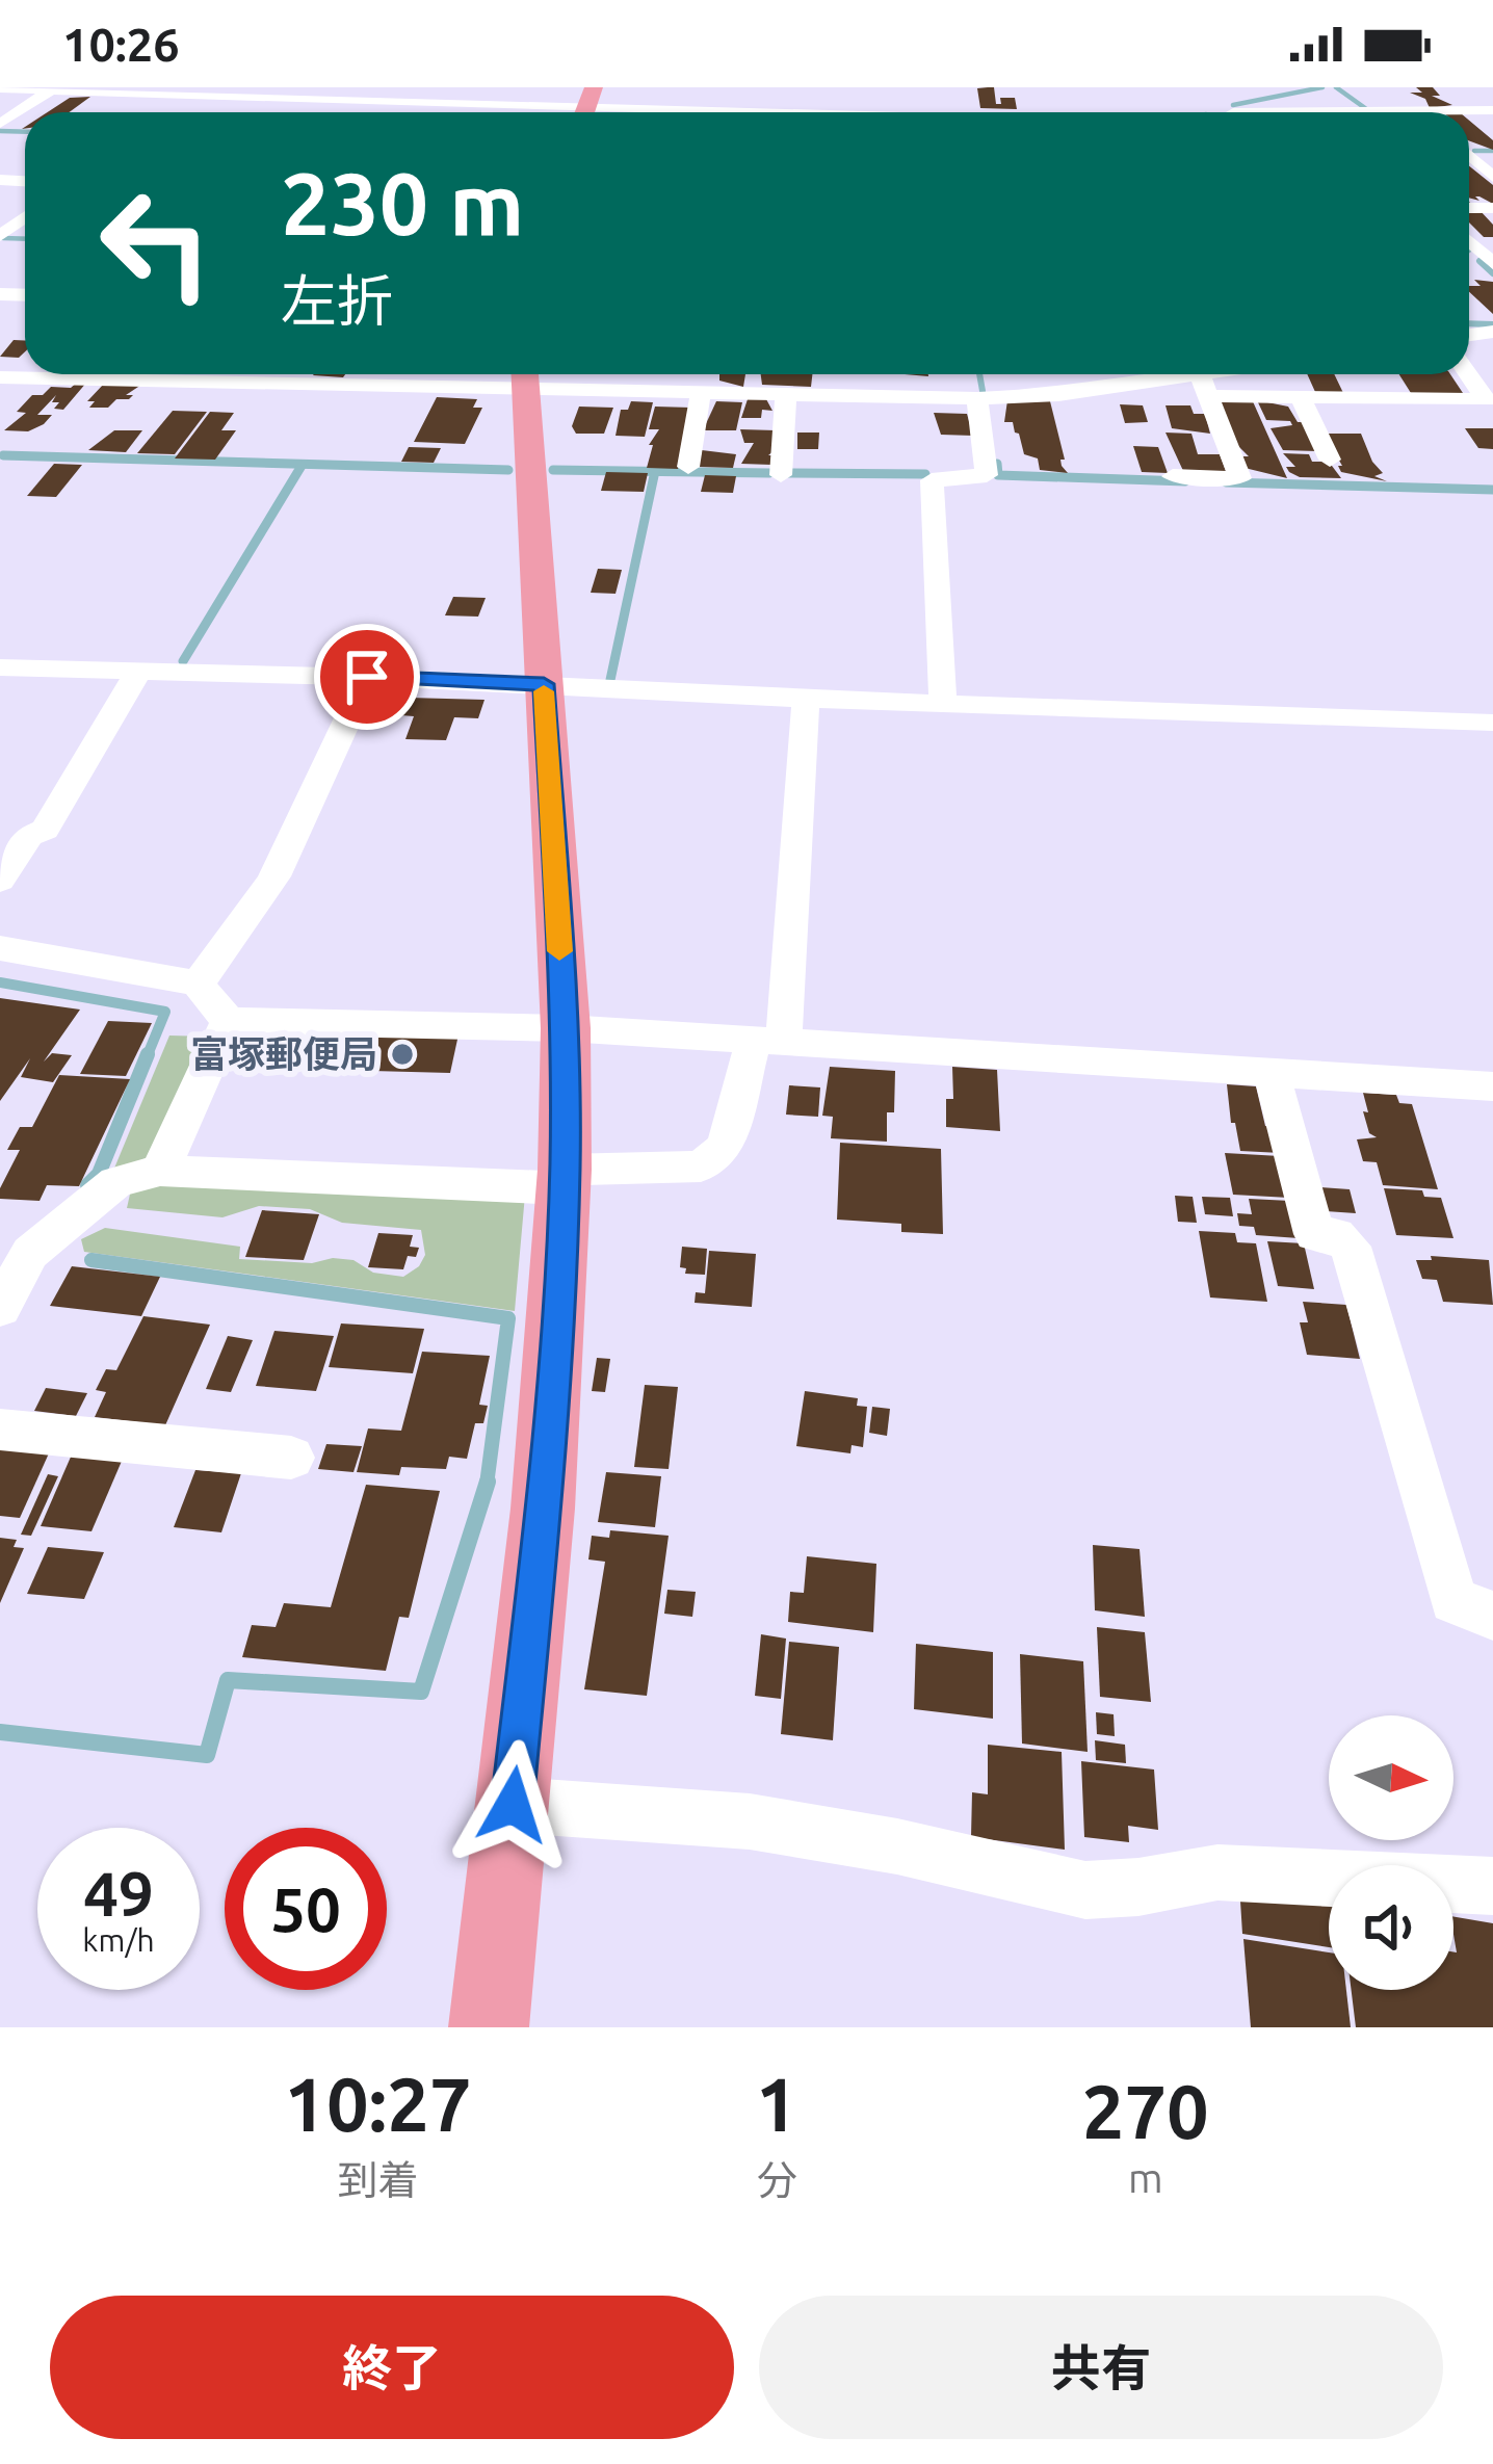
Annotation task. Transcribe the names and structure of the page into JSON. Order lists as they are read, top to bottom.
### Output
{
  "places": ["富塚郵便局"],
  "north": "right",
  "page": {
    "status": "10:26",
    "turn": ["230 m", "左折"],
    "speed": "49 km/h",
    "limit": "50",
    "eta": [
      "10:27",
      "到着",
      "1",
      "分",
      "270",
      "m"
    ],
    "buttons": ["終了", "共有"]
  }
}
